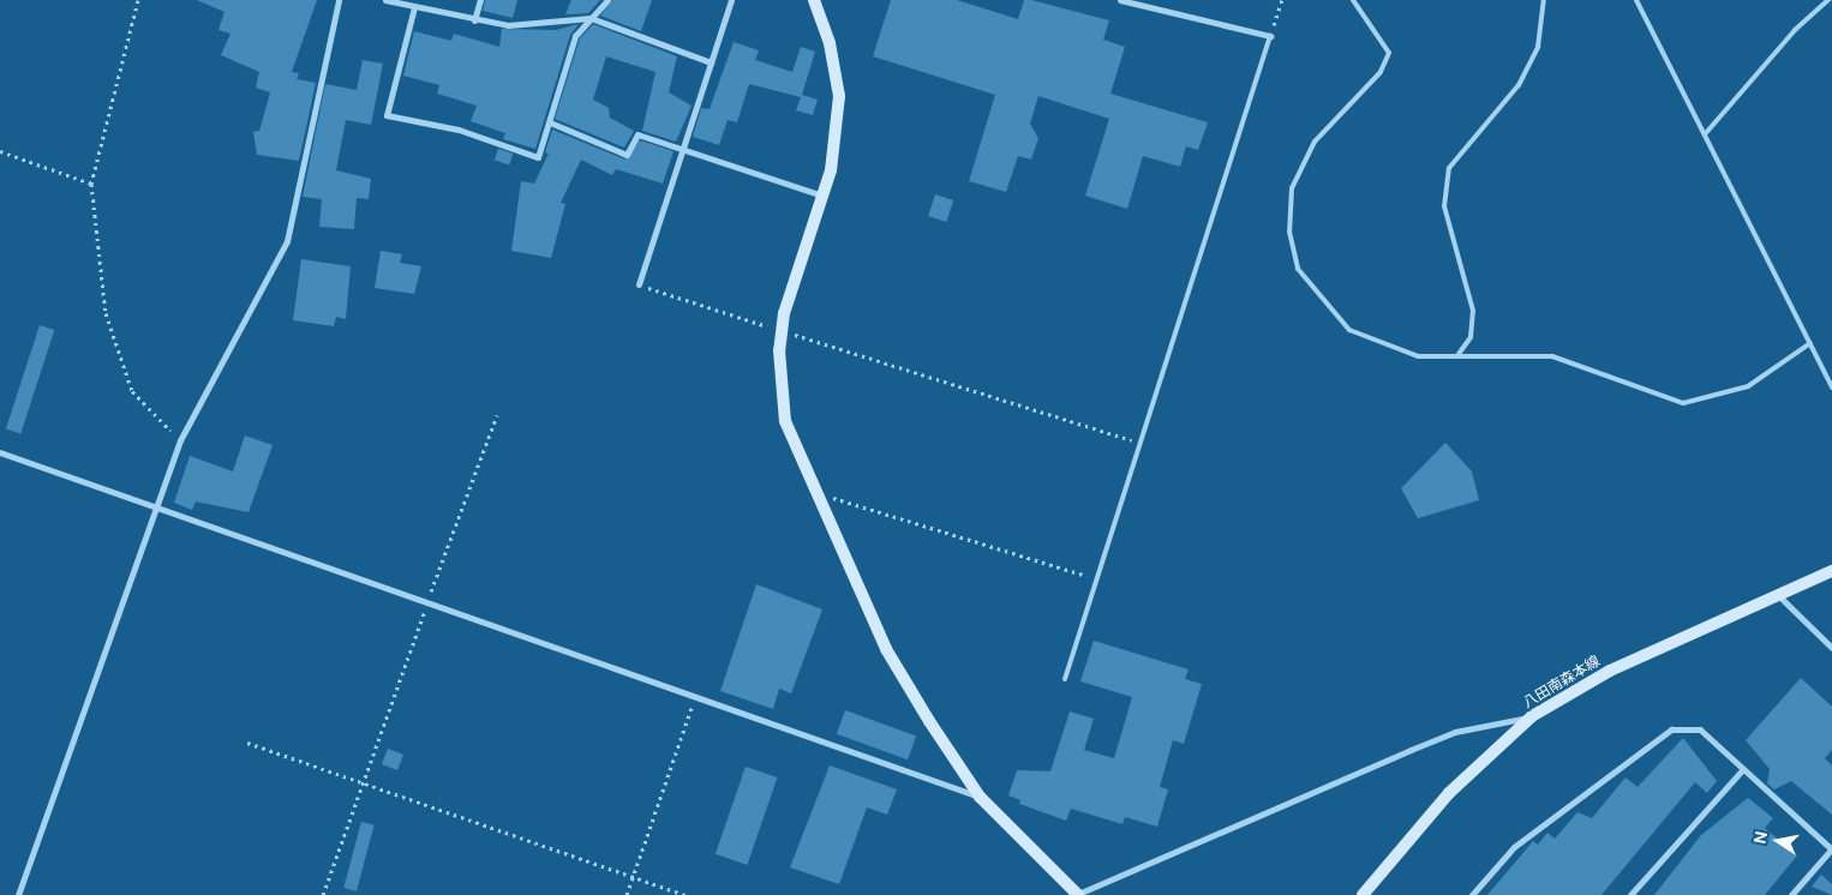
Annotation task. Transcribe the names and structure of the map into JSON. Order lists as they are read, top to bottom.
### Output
{
  "streets": {
    "street": ["八田南森本線"]
  },
  "north": "left"
}
